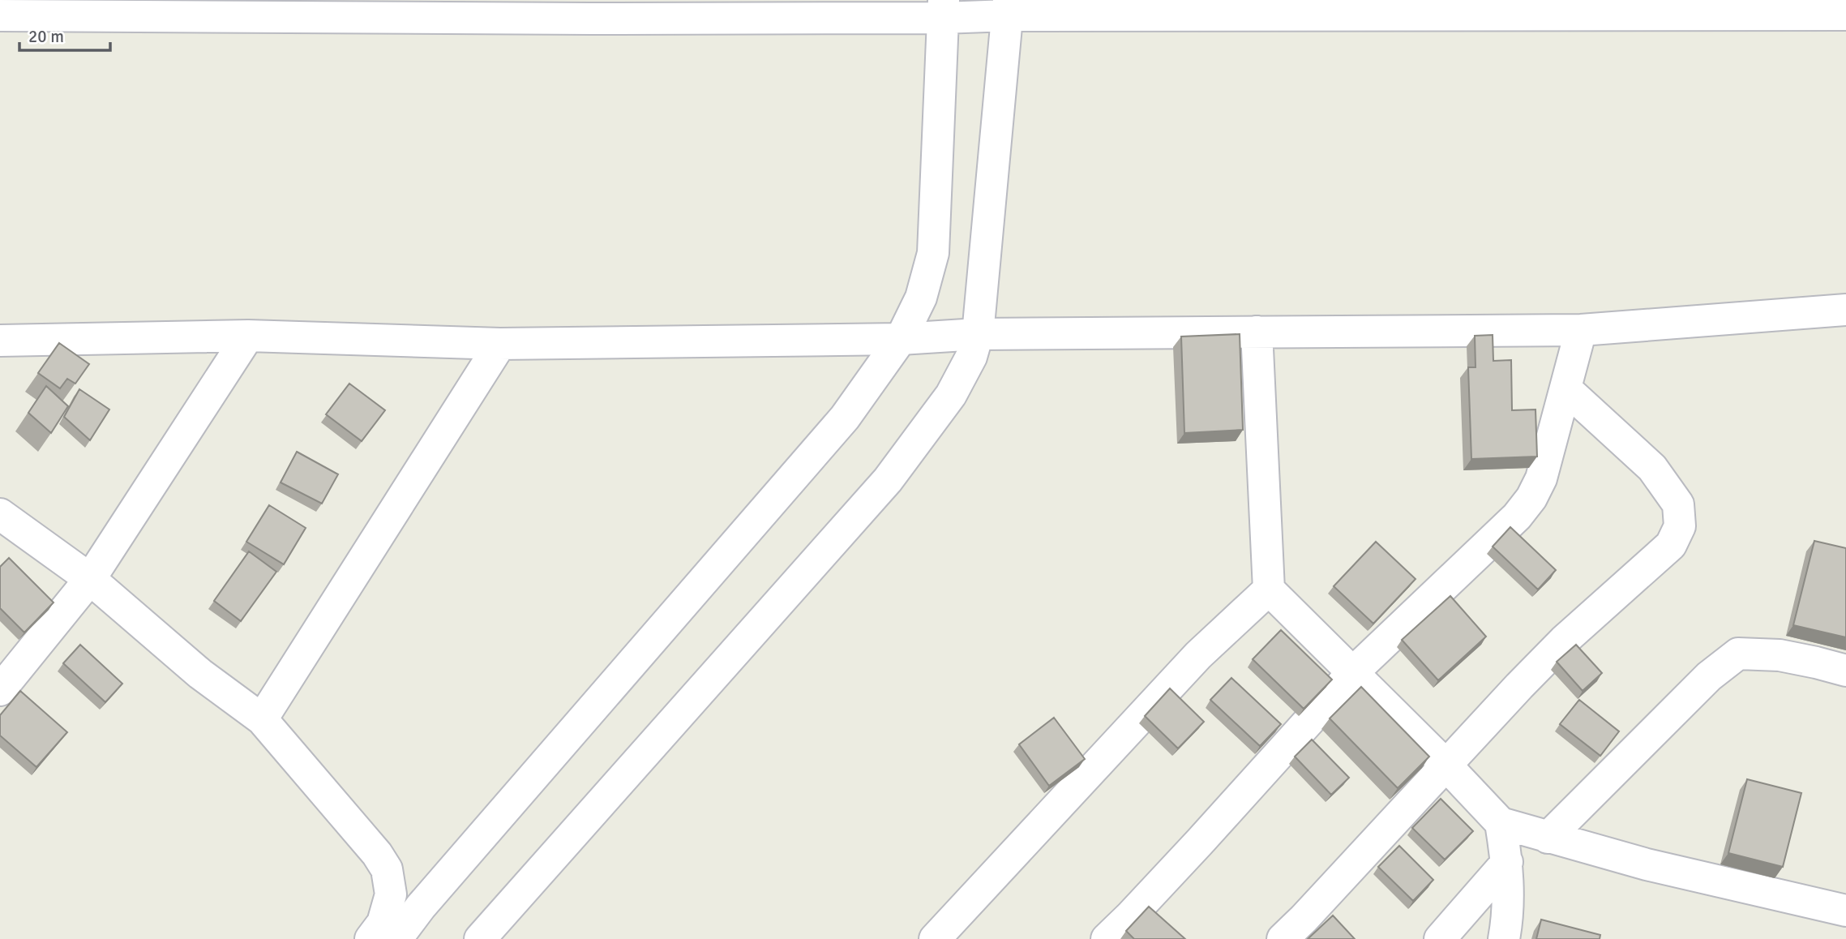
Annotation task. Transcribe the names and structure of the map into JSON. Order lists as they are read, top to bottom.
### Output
{
  "scale_bar": "20 m"
}
